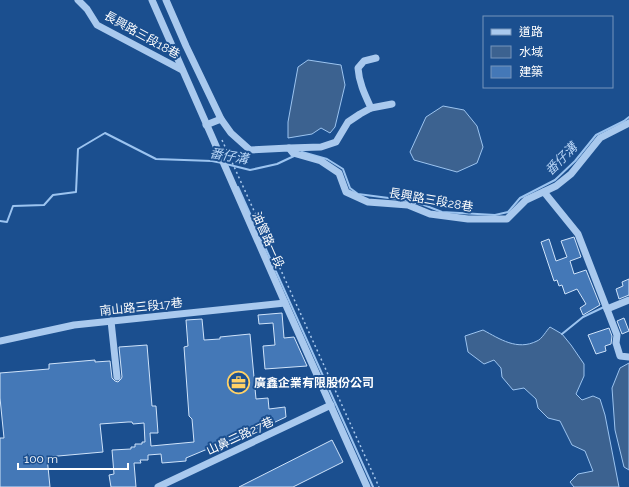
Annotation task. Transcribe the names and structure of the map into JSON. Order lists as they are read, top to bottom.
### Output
{
  "streets": {
    "street": [
      "長興路三段18巷",
      "長興路三段28巷",
      "油管路一段",
      "南山路三段17巷",
      "山鼻二路27巷"
    ]
  },
  "crossings": [
    ["長興路三段18巷", "油管路一段"],
    ["油管路一段", "南山路三段17巷"],
    ["油管路一段", "山鼻二路27巷"]
  ],
  "water": ["番仔溝"],
  "places": {
    "office": ["廣鑫企業有限股份公司"]
  },
  "legend": ["道路", "水域", "建築"],
  "scale_bar": "100 m"
}
